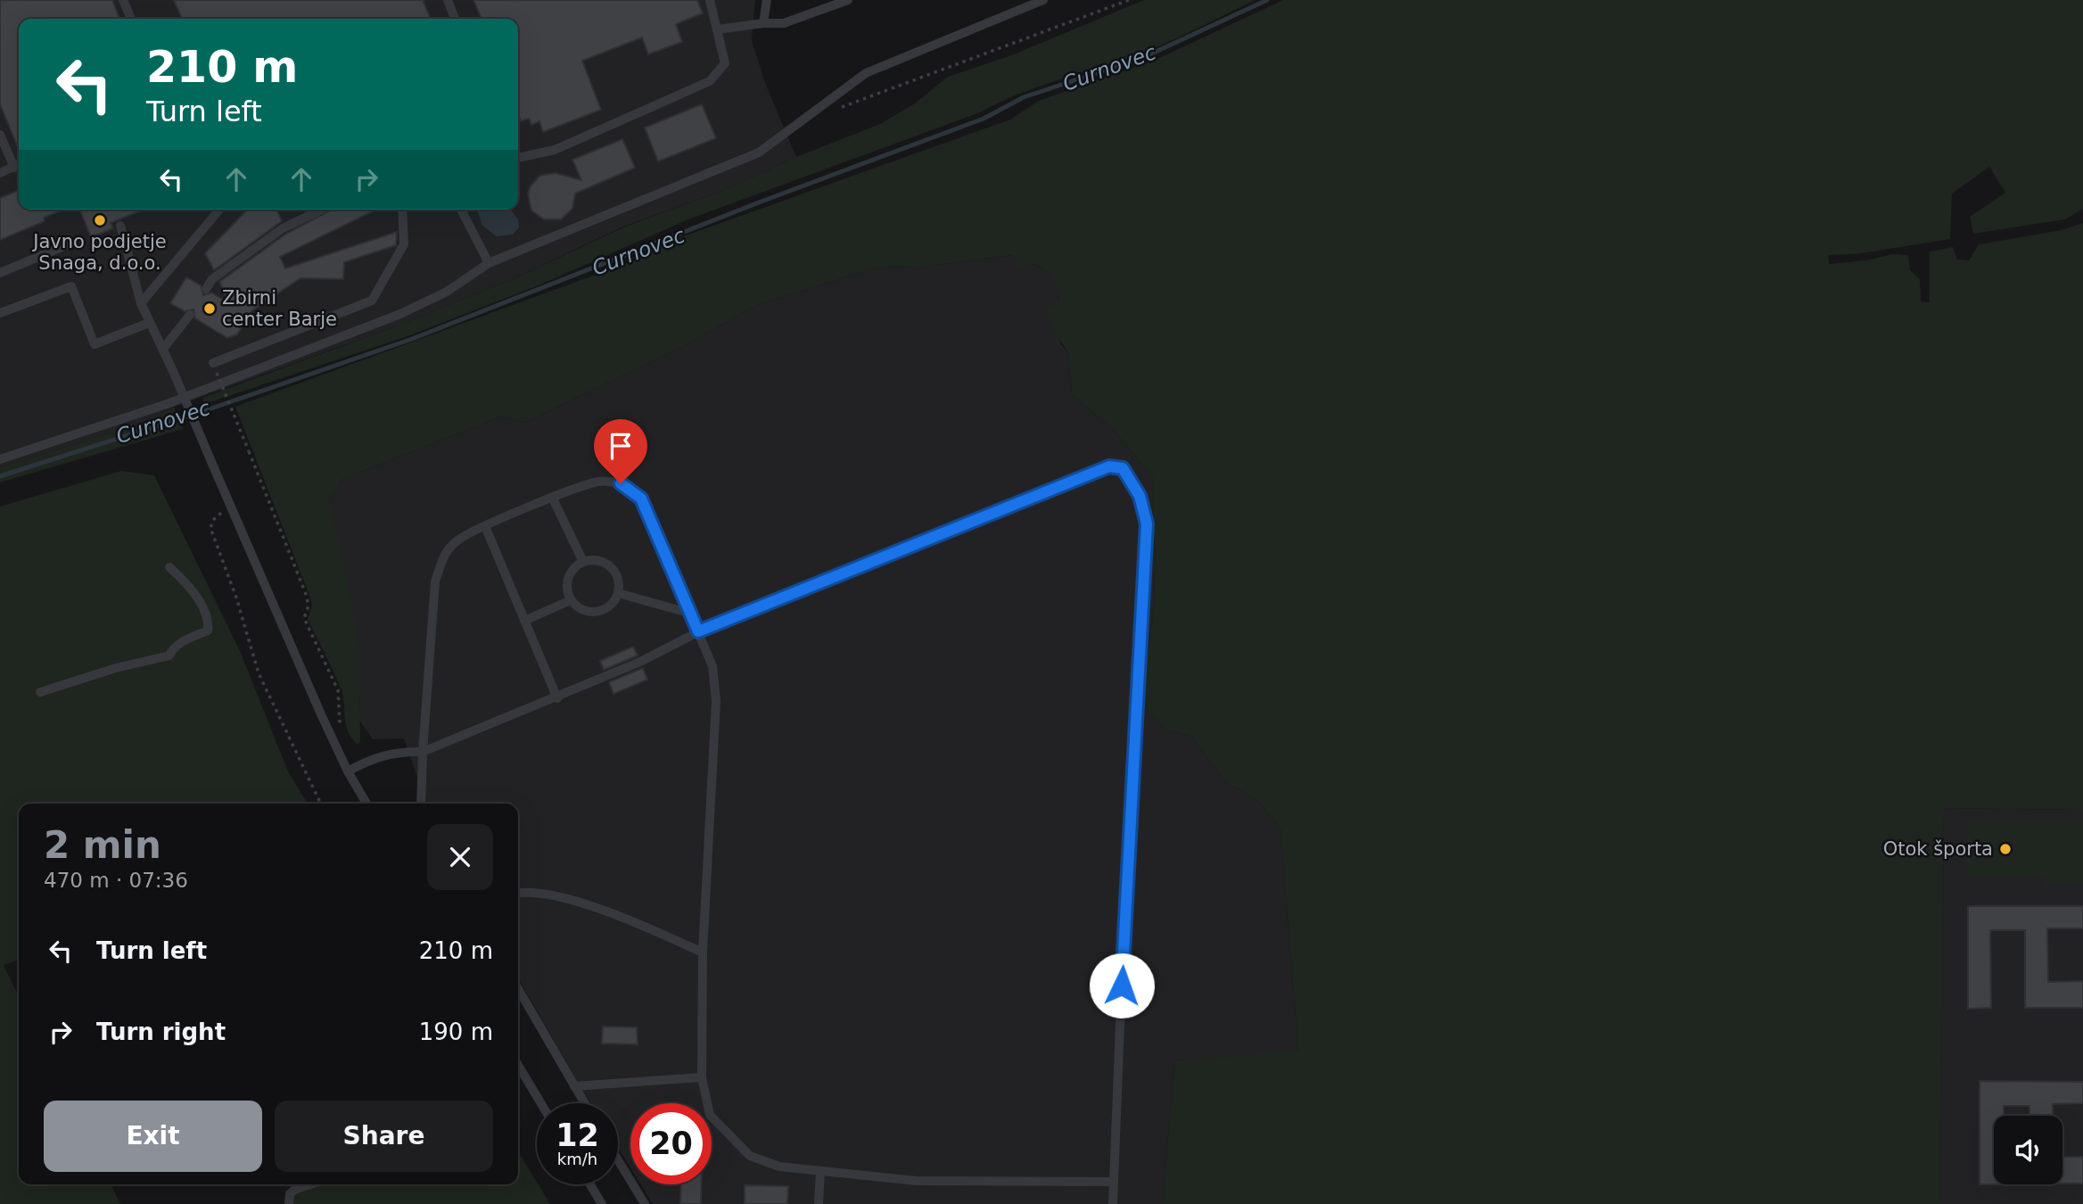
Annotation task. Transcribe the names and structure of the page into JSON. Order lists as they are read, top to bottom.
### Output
{
  "water": ["Curnovec"],
  "places": ["Javno podjetje Snaga, d.o.o.", "Zbirni center Barje", "Otok športa"],
  "page": {
    "turn": ["210 m", "Turn left"],
    "heading": ["2 min", "470 m · 07:36"],
    "list": [
      {
        "name": "Turn left",
        "value": "210 m"
      },
      {
        "name": "Turn right",
        "value": "190 m"
      }
    ],
    "buttons": ["Exit", "Share"],
    "speed": "12 km/h",
    "limit": "20"
  }
}
